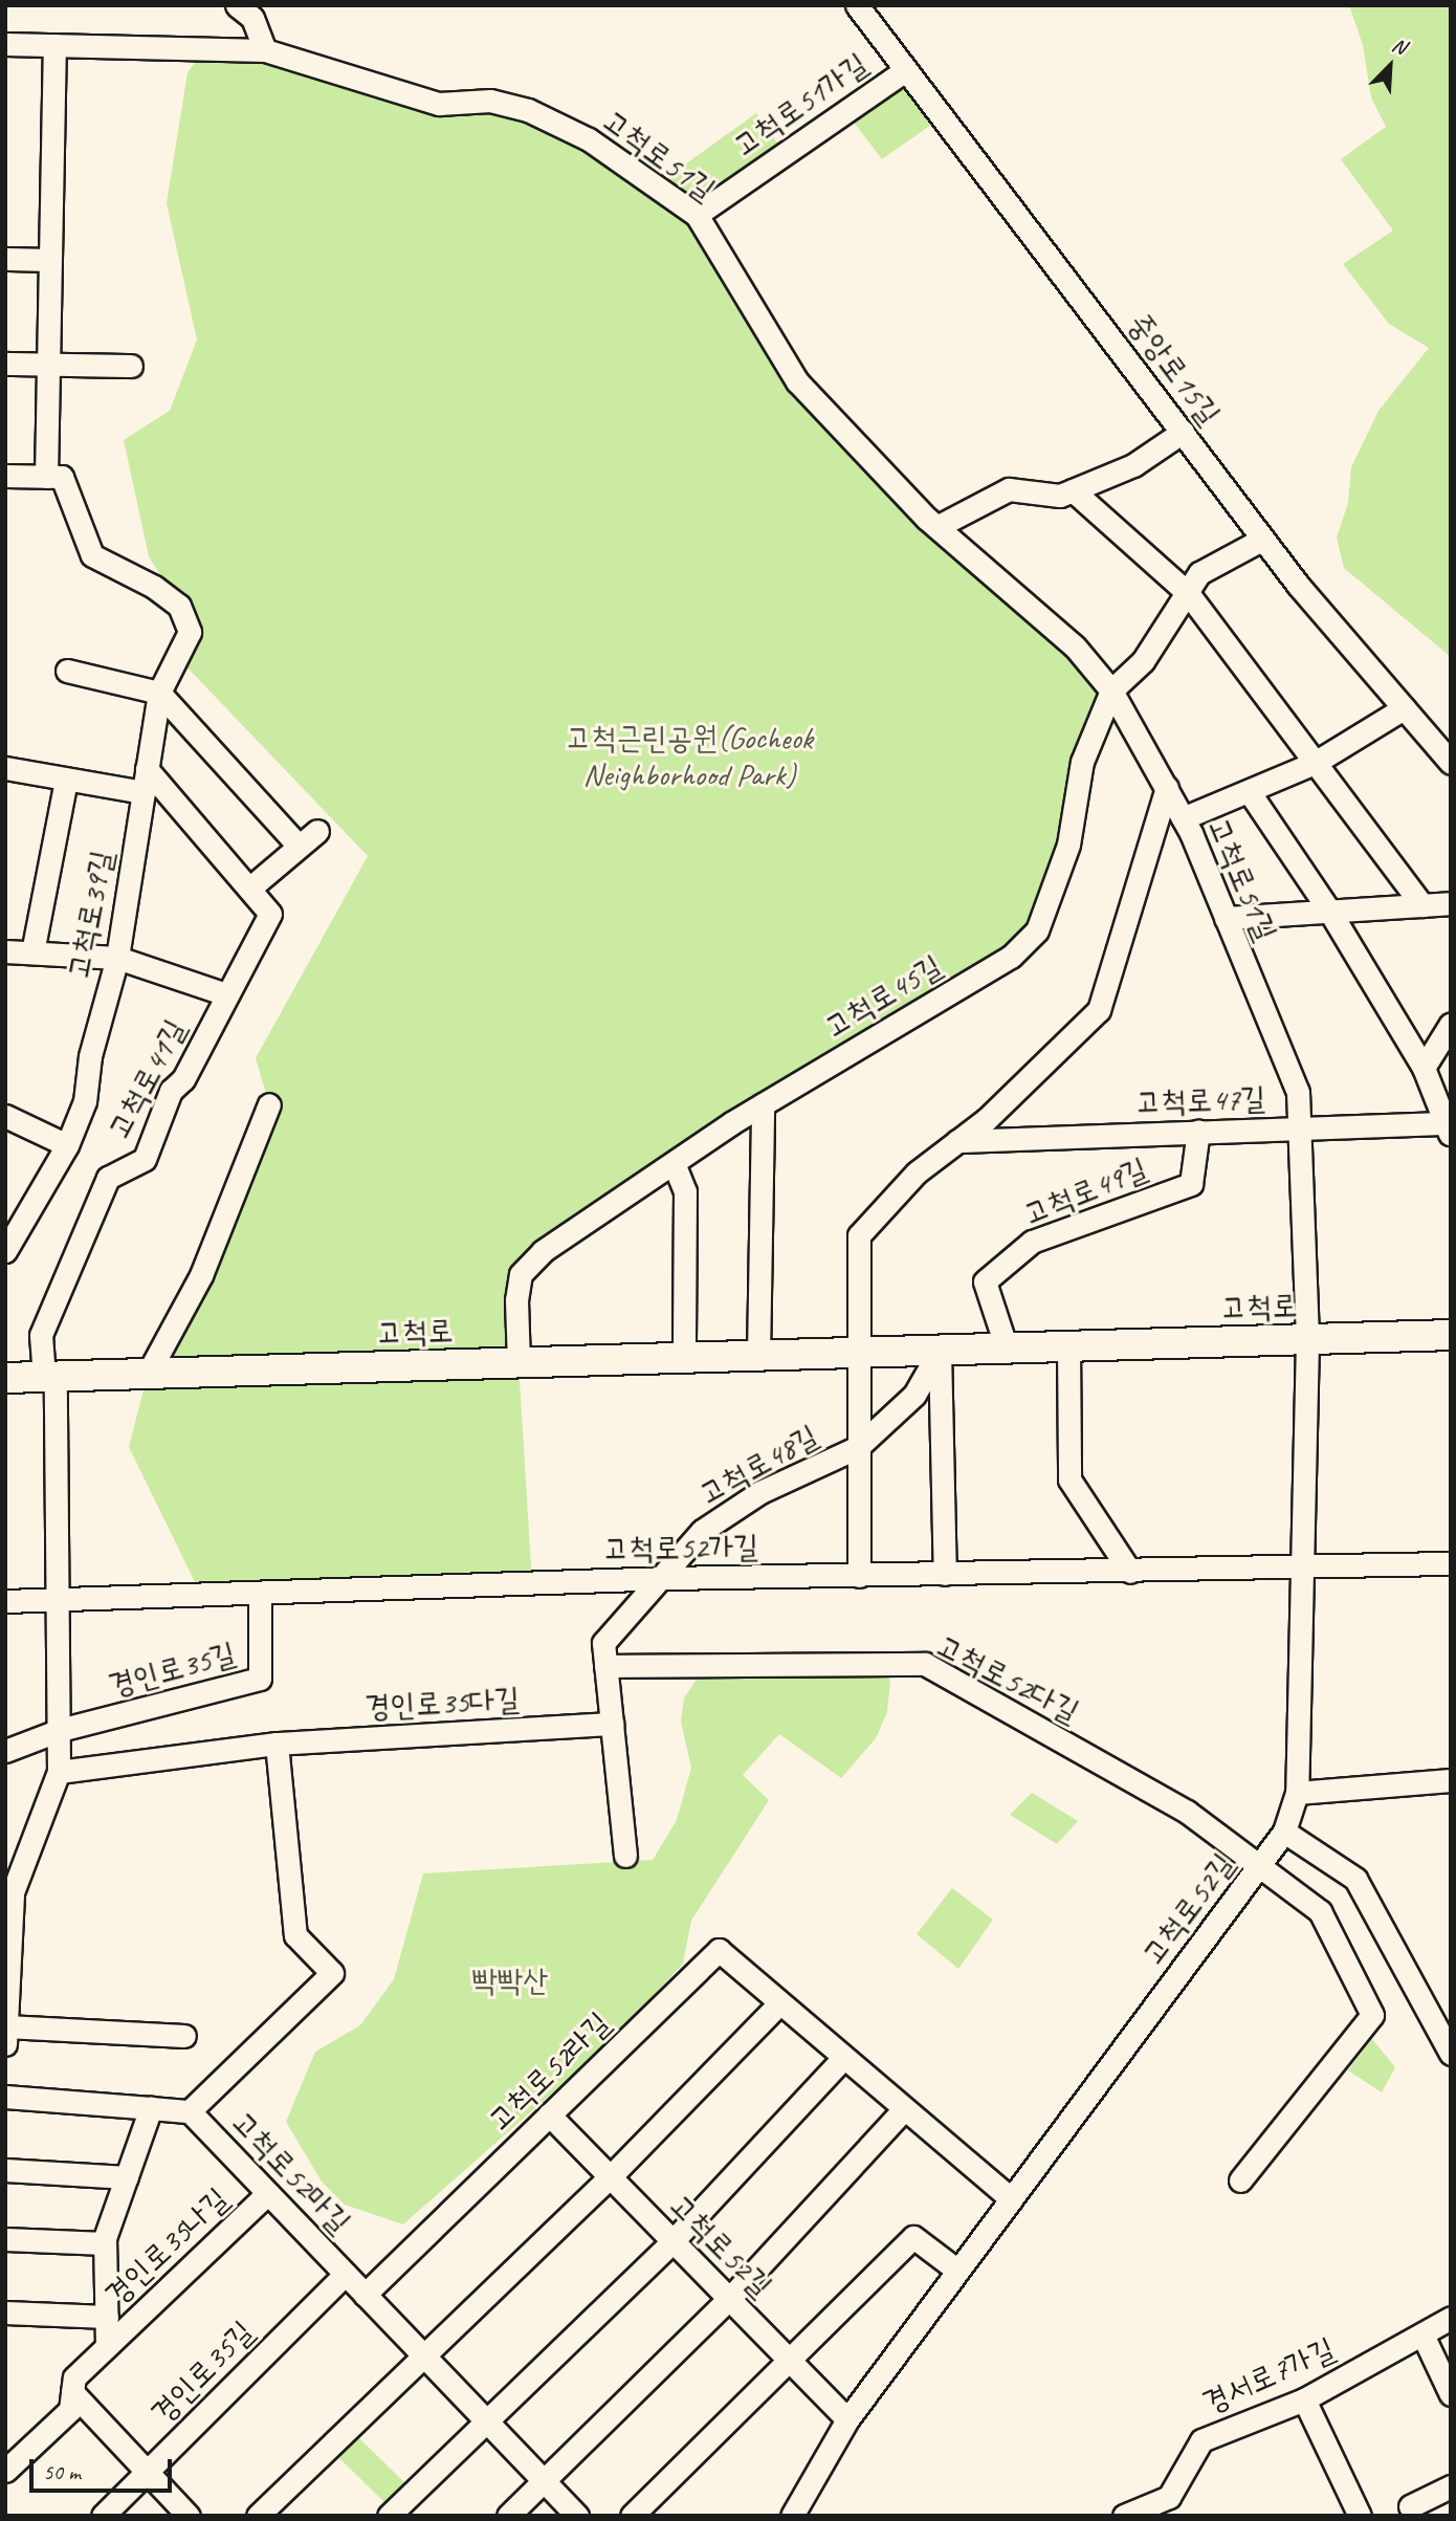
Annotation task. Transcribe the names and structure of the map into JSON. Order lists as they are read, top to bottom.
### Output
{
  "streets": {
    "main road": ["고척로"],
    "street": [
      "고척로51가길",
      "고척로51길",
      "중앙로15길",
      "고척로39길",
      "고척로45길",
      "고척로41길",
      "고척로47길",
      "고척로49길",
      "고척로48길",
      "고척로52가길",
      "경인로35길",
      "고척로52다길",
      "경인로35다길",
      "고척로52길",
      "고척로52라길",
      "고척로52마길",
      "경인로35나길",
      "경서로7가길"
    ]
  },
  "crossings": [
    ["고척로51가길", "고척로51길"],
    ["고척로51가길", "중앙로15길"],
    ["고척로51길", "고척로45길"],
    ["고척로51길", "고척로47길"],
    ["고척로51길", "고척로"],
    ["고척로51길", "고척로52길"],
    ["중앙로15길", "고척로45길"],
    ["고척로39길", "고척로41길"],
    ["고척로45길", "고척로"],
    ["고척로41길", "고척로"],
    ["고척로41길", "경인로35길"],
    ["고척로47길", "고척로49길"],
    ["고척로49길", "고척로"],
    ["고척로", "고척로48길"],
    ["고척로", "경인로35길"],
    ["고척로", "고척로52길"],
    ["고척로48길", "고척로52가길"],
    ["고척로48길", "고척로52다길"],
    ["고척로48길", "경인로35다길"],
    ["고척로52가길", "경인로35길"],
    ["고척로52가길", "고척로52길"],
    ["경인로35길", "경인로35다길"],
    ["경인로35길", "고척로52마길"],
    ["고척로52다길", "고척로52길"],
    ["경인로35다길", "고척로52마길"],
    ["고척로52길", "고척로52라길"],
    ["고척로52라길", "고척로52마길"],
    ["고척로52마길", "경인로35나길"]
  ],
  "parks": ["고척근린공원(Gocheok Neighborhood Park)", "빡빡산"],
  "scale_bar": "50 m",
  "north": "top right"
}
